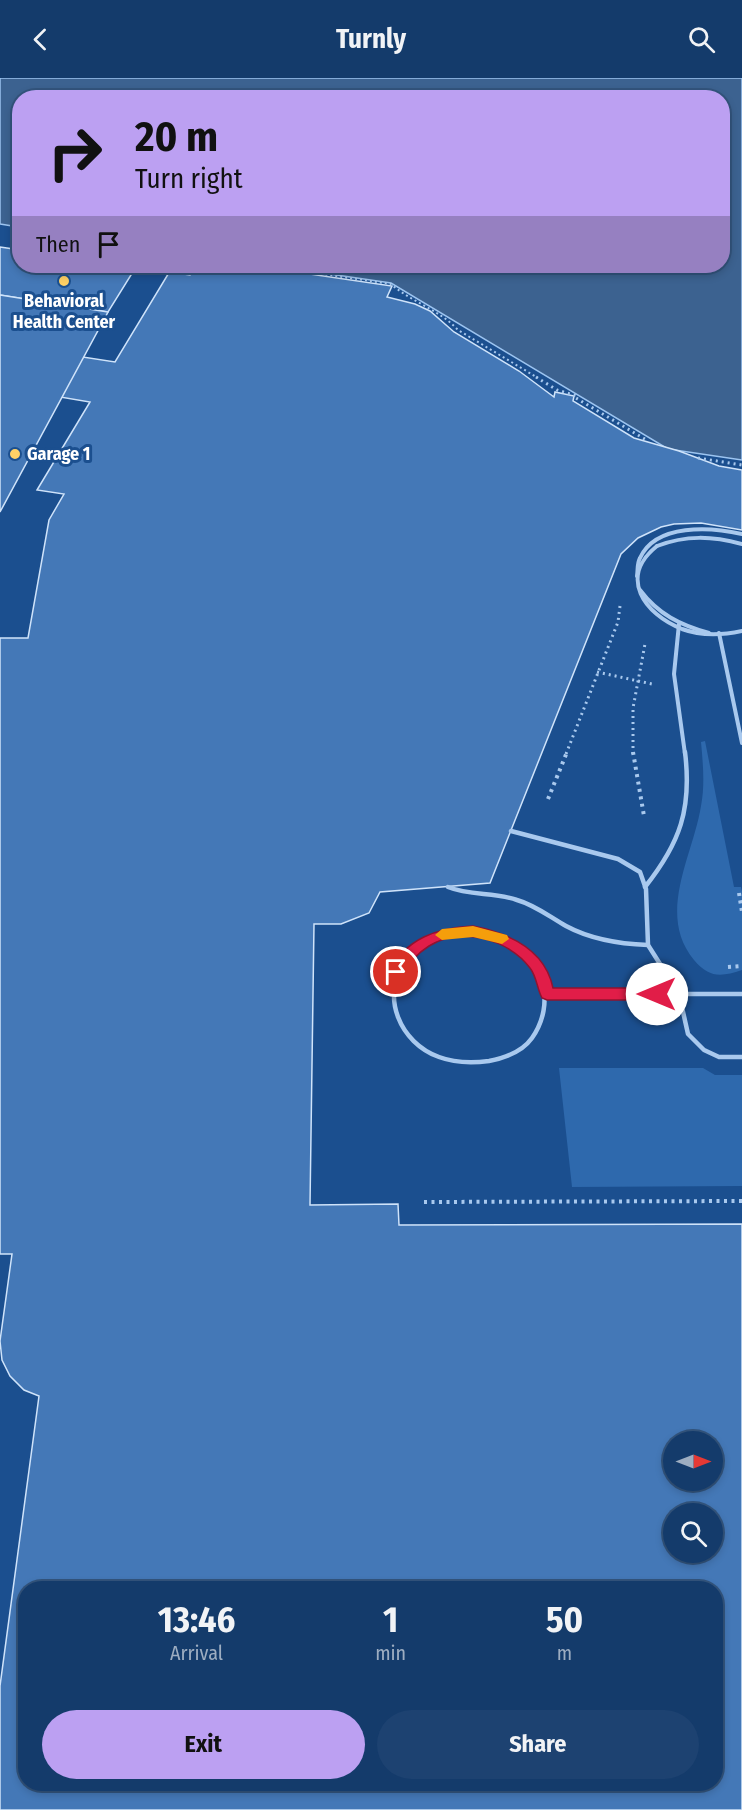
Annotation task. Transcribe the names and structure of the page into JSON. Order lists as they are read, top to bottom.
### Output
{
  "places": ["Behavioral Health Center", "Garage 1"],
  "north": "right",
  "page": {
    "header": "Turnly",
    "turn": ["20 m", "Turn right"],
    "then": "Then",
    "eta": [
      "13:46",
      "Arrival",
      "1",
      "min",
      "50",
      "m"
    ],
    "buttons": ["Exit", "Share"]
  }
}
